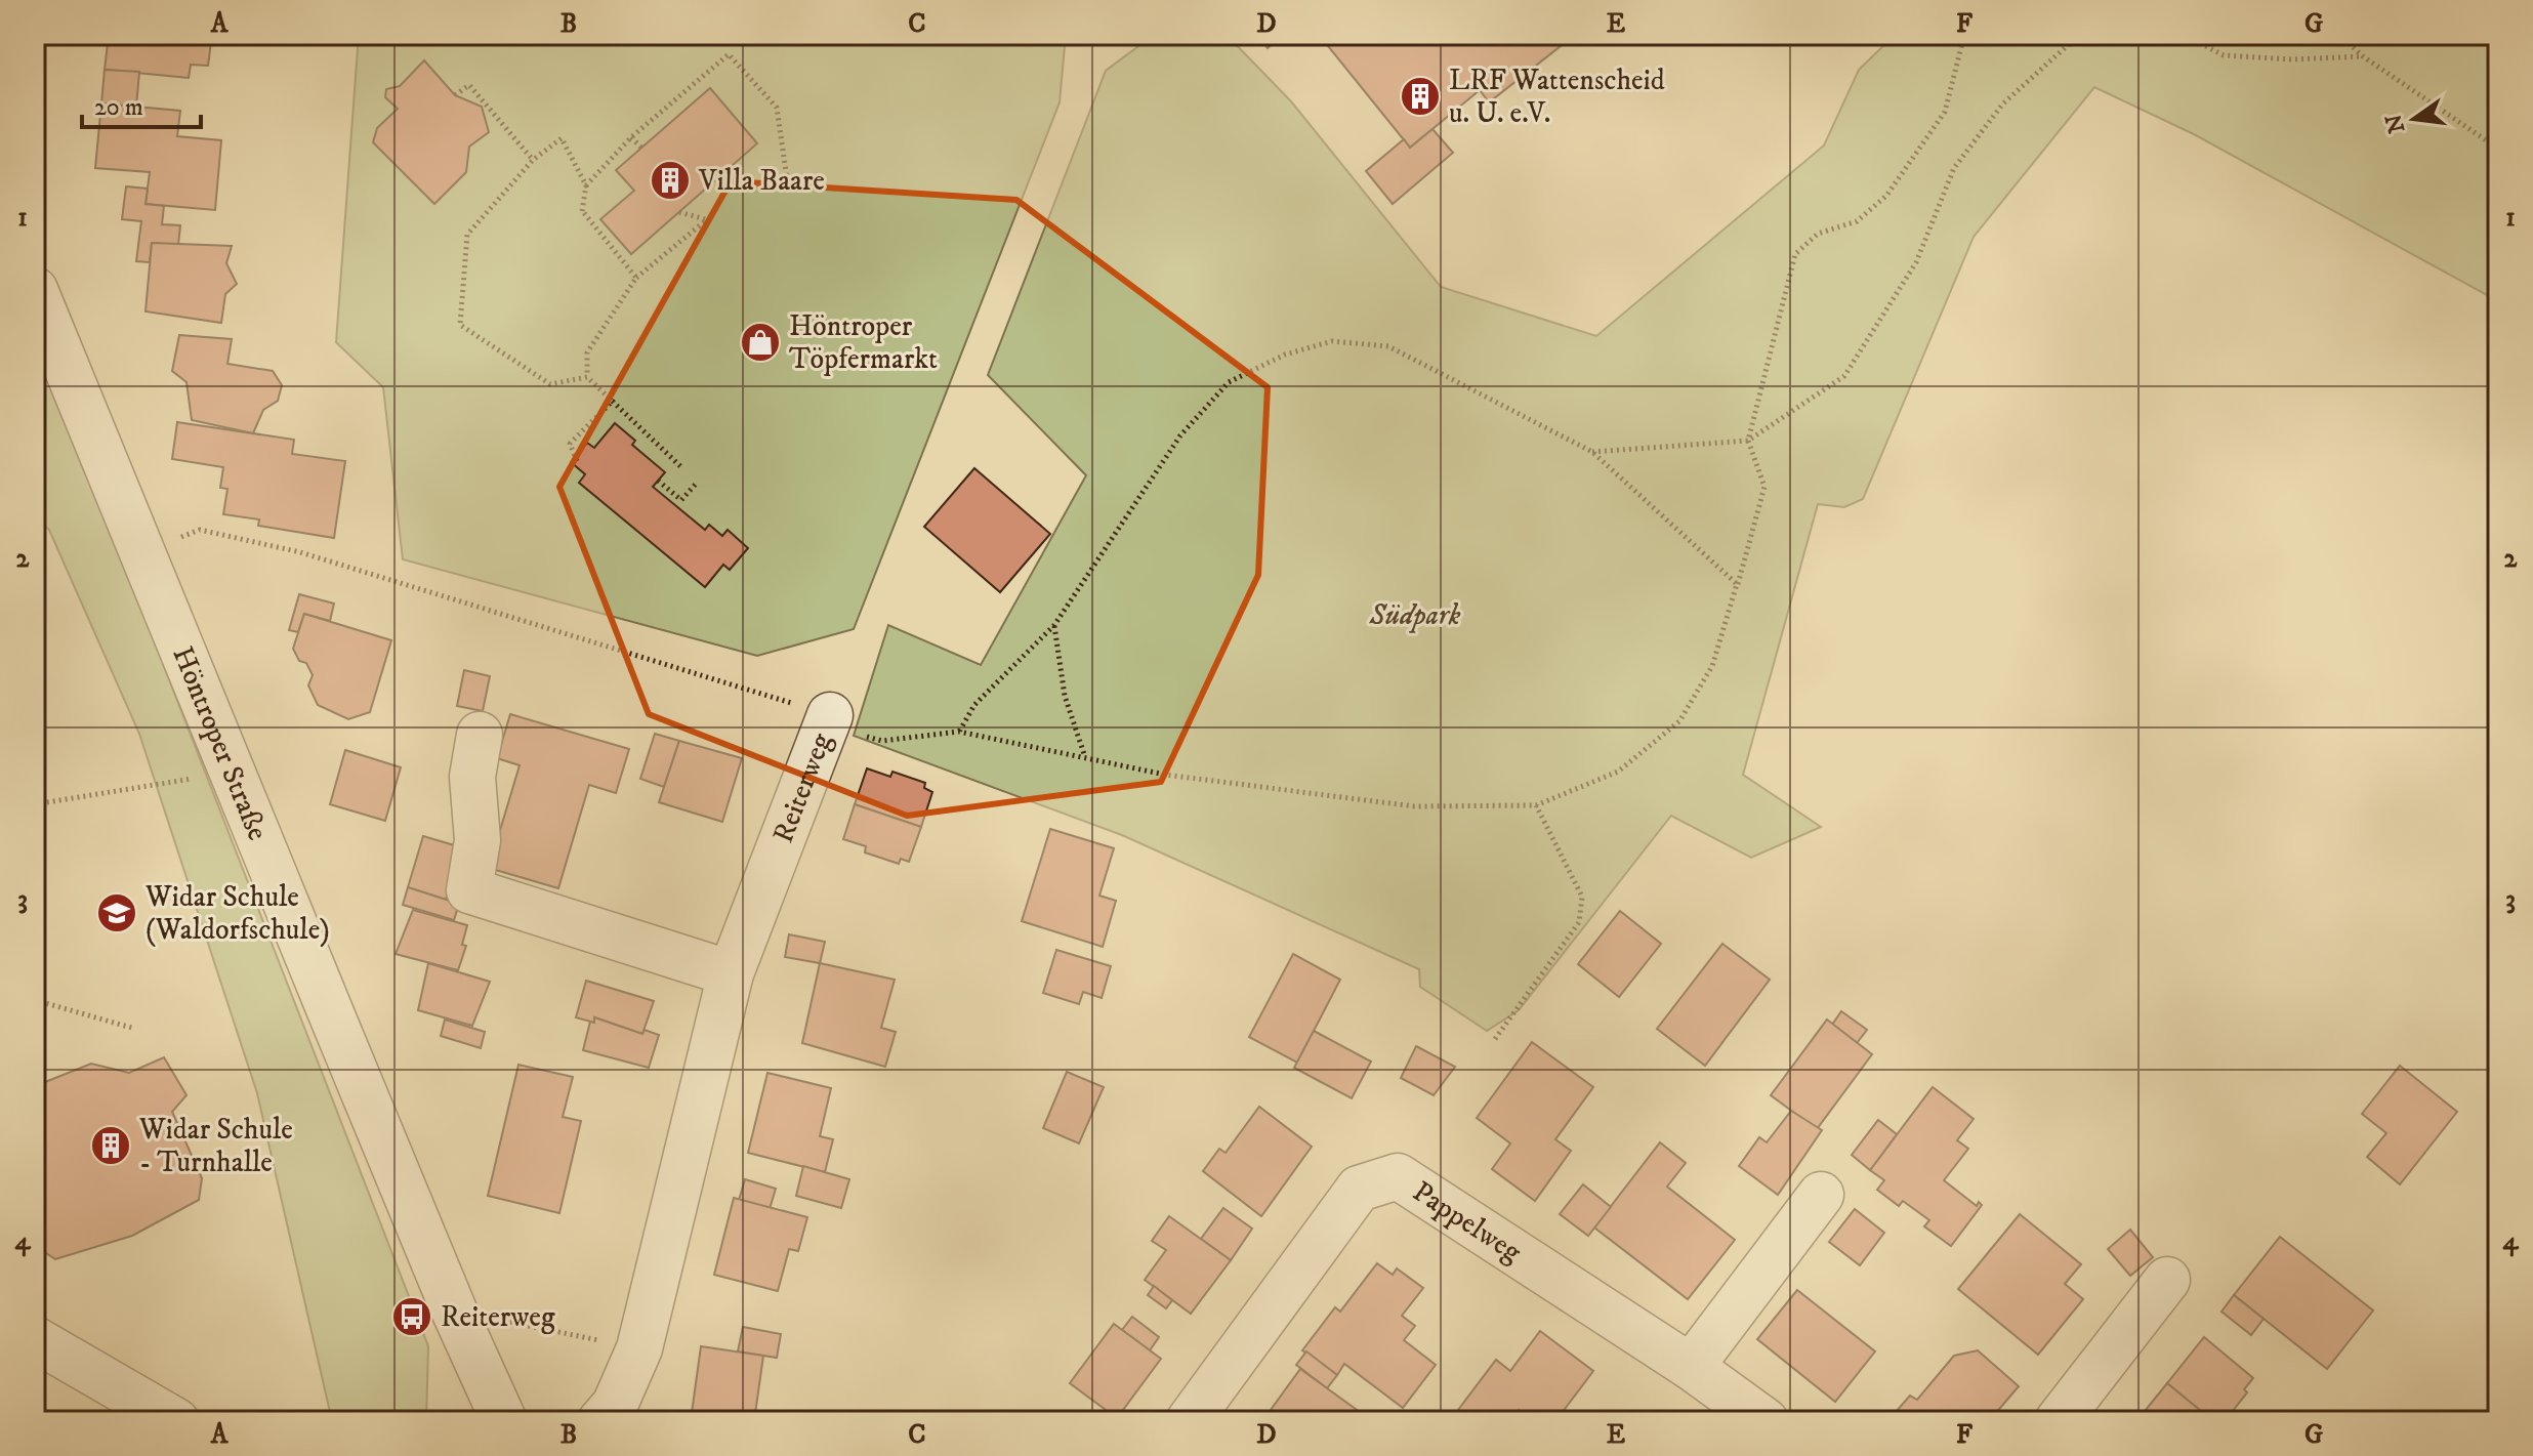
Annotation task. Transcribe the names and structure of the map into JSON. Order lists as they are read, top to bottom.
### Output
{
  "streets": {
    "street": ["Höntroper Straße", "Reiterweg", "Pappelweg"]
  },
  "parks": ["Südpark"],
  "places": {
    "building": ["LRF Wattenscheid u. U. e.V.", "Villa Baare", "Widar Schule - Turnhalle"],
    "shop": ["Höntroper Töpfermarkt"],
    "school or university": ["Widar Schule (Waldorfschule)"],
    "bus stop": ["Reiterweg"]
  },
  "scale_bar": "20 m",
  "north": "left",
  "grid": {
    "columns": [
      "A",
      "B",
      "C",
      "D",
      "E",
      "F",
      "G"
    ],
    "rows": [
      "1",
      "2",
      "3",
      "4"
    ]
  }
}
